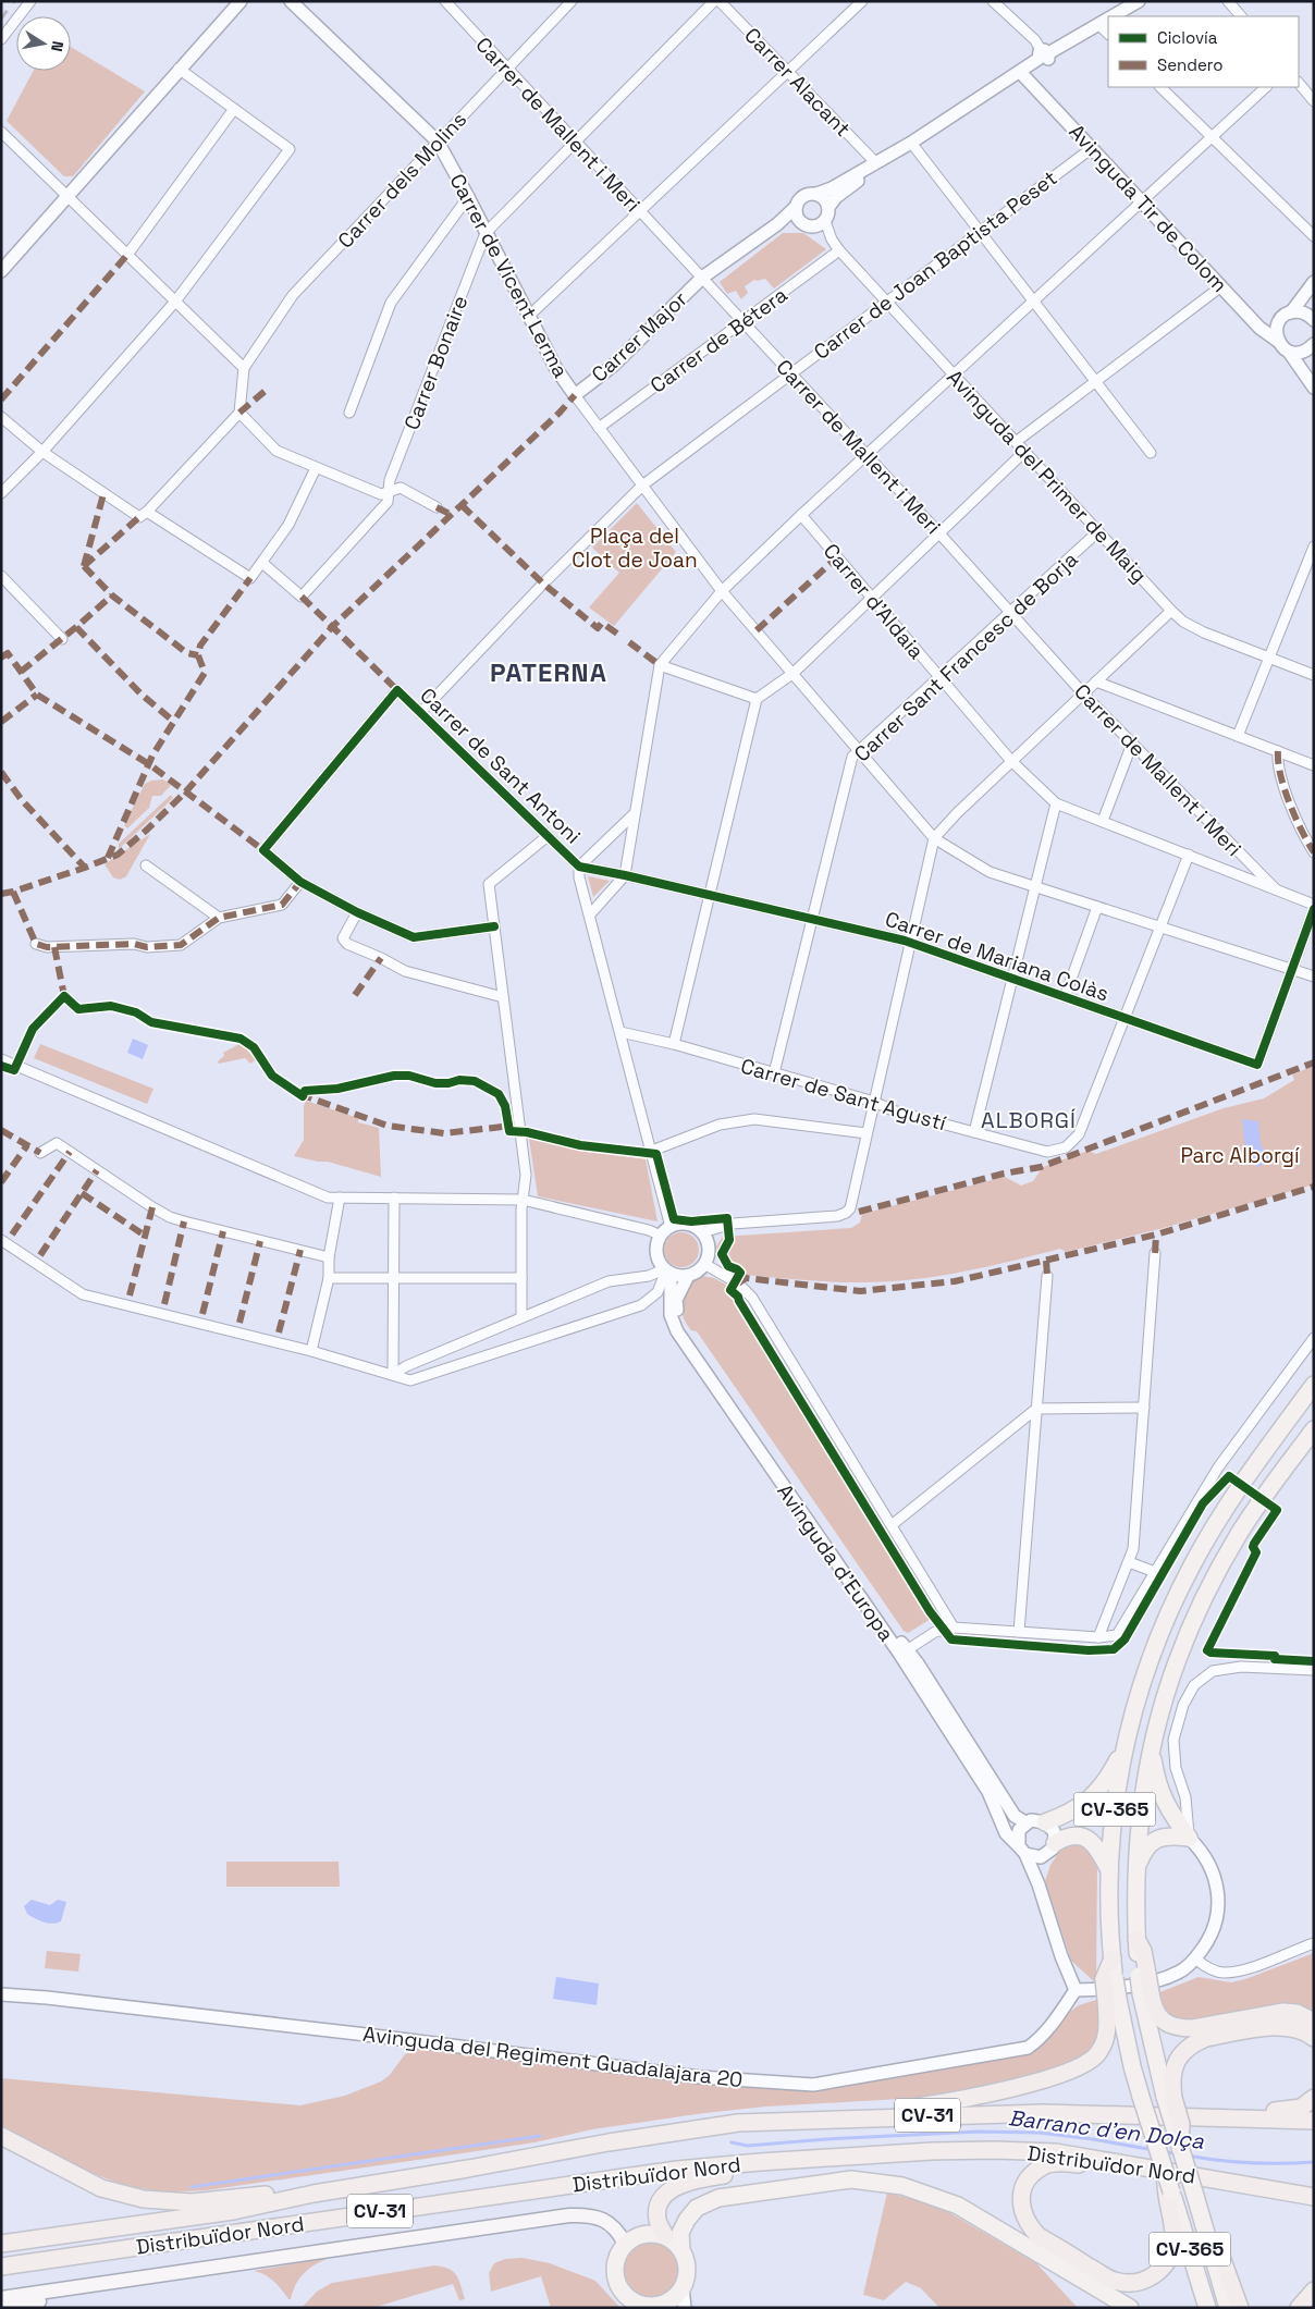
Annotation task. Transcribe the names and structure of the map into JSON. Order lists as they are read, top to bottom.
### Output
{
  "streets": {
    "highway": ["CV-31", "Distribuïdor Nord"],
    "main road": ["CV-365"],
    "street": [
      "Carrer Alacant",
      "Carrer de Mallent i Meri",
      "Carrer dels Molins",
      "Avinguda Tir de Colom",
      "Carrer de Joan Baptista Peset",
      "Carrer de Vicent Lerma",
      "Carrer Major",
      "Carrer de Bétera",
      "Carrer Bonaire",
      "Avinguda del Primer de Maig",
      "Carrer d'Aldaia",
      "Carrer Sant Francesc de Borja",
      "Carrer de Sant Antoni",
      "Carrer de Mariana Colàs",
      "Carrer de Sant Agustí",
      "Avinguda d'Europa",
      "Avinguda del Regiment Guadalajara 20"
    ]
  },
  "crossings": [
    ["Carrer de Mallent i Meri", "Carrer dels Molins"],
    ["Carrer de Mallent i Meri", "Carrer de Joan Baptista Peset"],
    ["Carrer de Mallent i Meri", "Carrer Major"],
    ["Carrer de Mallent i Meri", "Carrer de Bétera"],
    ["Carrer de Mallent i Meri", "Carrer Sant Francesc de Borja"],
    ["Carrer dels Molins", "Carrer de Vicent Lerma"],
    ["Avinguda Tir de Colom", "Carrer de Joan Baptista Peset"],
    ["Carrer de Joan Baptista Peset", "Carrer de Vicent Lerma"],
    ["Carrer de Joan Baptista Peset", "Avinguda del Primer de Maig"],
    ["Carrer de Joan Baptista Peset", "Carrer de Sant Antoni"],
    ["Carrer de Vicent Lerma", "Carrer Major"],
    ["Carrer de Vicent Lerma", "Carrer de Bétera"],
    ["Carrer de Vicent Lerma", "Carrer Bonaire"],
    ["Carrer de Vicent Lerma", "Carrer Sant Francesc de Borja"],
    ["Carrer de Vicent Lerma", "Carrer de Mariana Colàs"],
    ["Carrer Major", "Avinguda del Primer de Maig"],
    ["Carrer de Bétera", "Avinguda del Primer de Maig"],
    ["Avinguda del Primer de Maig", "Carrer Sant Francesc de Borja"],
    ["Carrer d'Aldaia", "Carrer Sant Francesc de Borja"],
    ["Carrer Sant Francesc de Borja", "Carrer de Mariana Colàs"],
    ["Carrer Sant Francesc de Borja", "Carrer de Sant Agustí"],
    ["Carrer de Sant Antoni", "Carrer de Mariana Colàs"],
    ["Carrer de Mariana Colàs", "Carrer de Sant Agustí"],
    ["Avinguda d'Europa", "Avinguda del Regiment Guadalajara 20"]
  ],
  "districts": ["PATERNA", "ALBORGÍ"],
  "water": ["Barranc d'en Dolça"],
  "parks": ["Plaça del Clot de Joan", "Parc Alborgí"],
  "legend": ["Ciclovía", "Sendero"],
  "north": "right"
}
